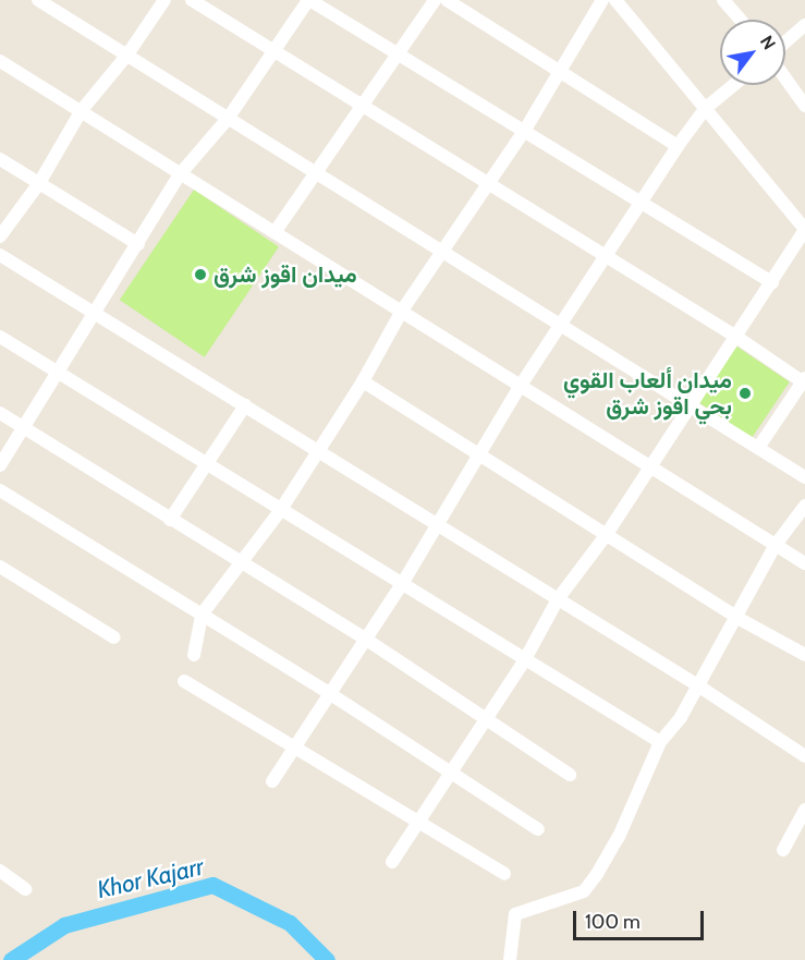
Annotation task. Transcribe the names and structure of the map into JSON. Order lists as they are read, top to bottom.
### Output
{
  "water": ["Khor Kajarr"],
  "places": ["ميدان اقوز شرق", "ميدان ألعاب القوي بحي اقوز شرق"],
  "scale_bar": "100 m",
  "north": "top right"
}
